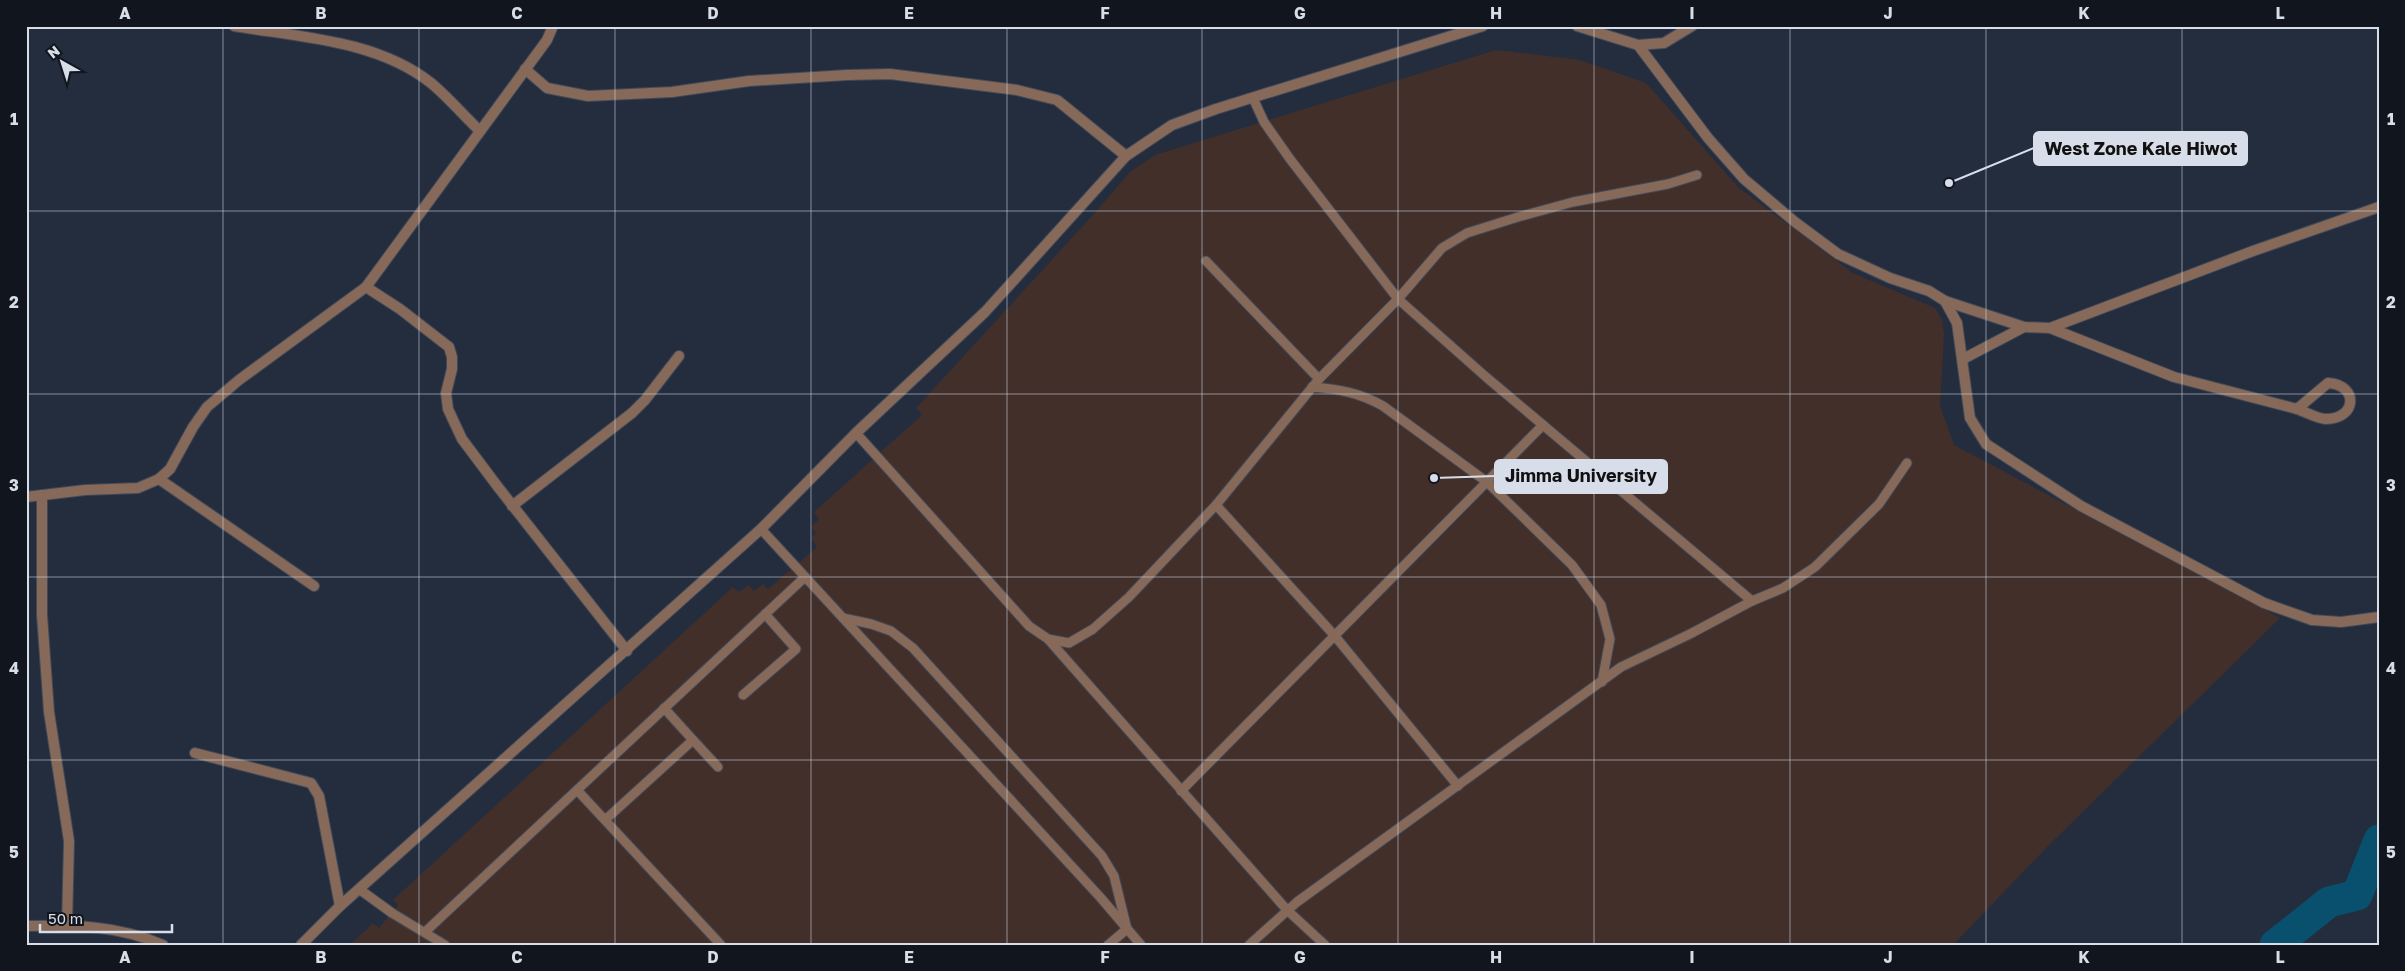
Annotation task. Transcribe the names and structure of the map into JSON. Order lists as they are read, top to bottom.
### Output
{
  "places": ["West Zone Kale Hiwot", "Jimma University"],
  "scale_bar": "50 m",
  "north": "top left",
  "grid": {
    "columns": [
      "A",
      "B",
      "C",
      "D",
      "E",
      "F",
      "G",
      "H",
      "I",
      "J",
      "K",
      "L"
    ],
    "rows": [
      "1",
      "2",
      "3",
      "4",
      "5"
    ]
  }
}
